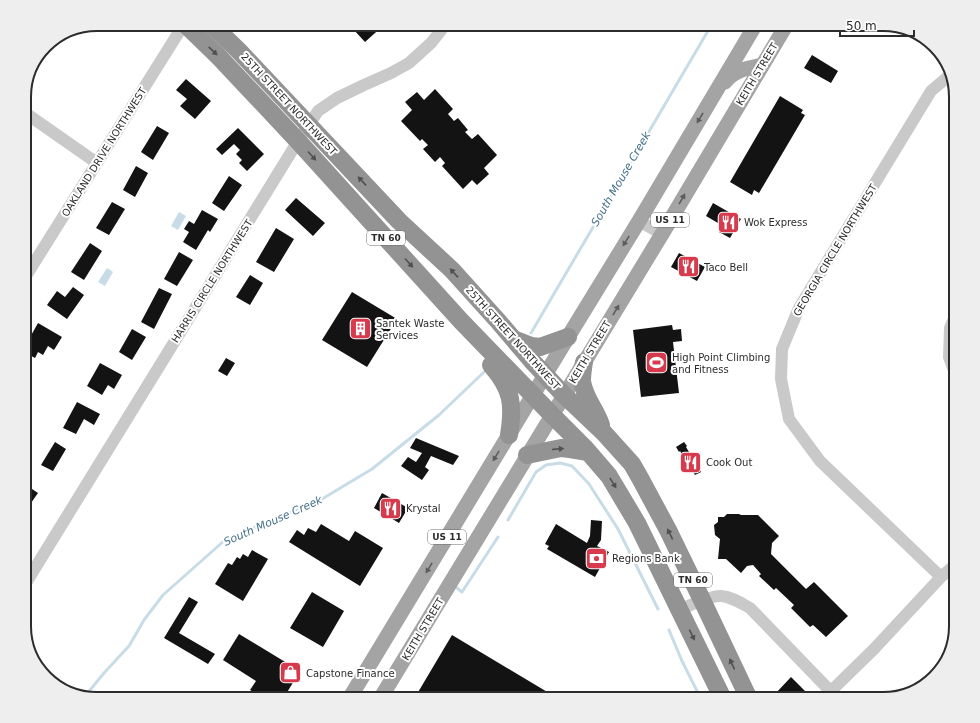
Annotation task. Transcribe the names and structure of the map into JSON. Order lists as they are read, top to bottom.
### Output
{
  "streets": {
    "highway": ["25TH STREET NORTHWEST", "TN 60"],
    "main road": ["KEITH STREET", "US 11"],
    "street": ["OAKLAND DRIVE NORTHWEST", "GEORGIA CIRCLE NORTHWEST", "HARRIS CIRCLE NORTHWEST"]
  },
  "crossings": [
    ["KEITH STREET", "25TH STREET NORTHWEST"],
    ["25TH STREET NORTHWEST", "US 11"],
    ["25TH STREET NORTHWEST", "HARRIS CIRCLE NORTHWEST"]
  ],
  "water": ["South Mouse Creek"],
  "places": {
    "restaurant": [
      "Wok Express",
      "Taco Bell",
      "Cook Out",
      "Krystal"
    ],
    "building": ["Santek Waste Services"],
    "sports": ["High Point Climbing and Fitness"],
    "bank": ["Regions Bank"],
    "shop": ["Capstone Finance"]
  },
  "scale_bar": "50 m"
}
